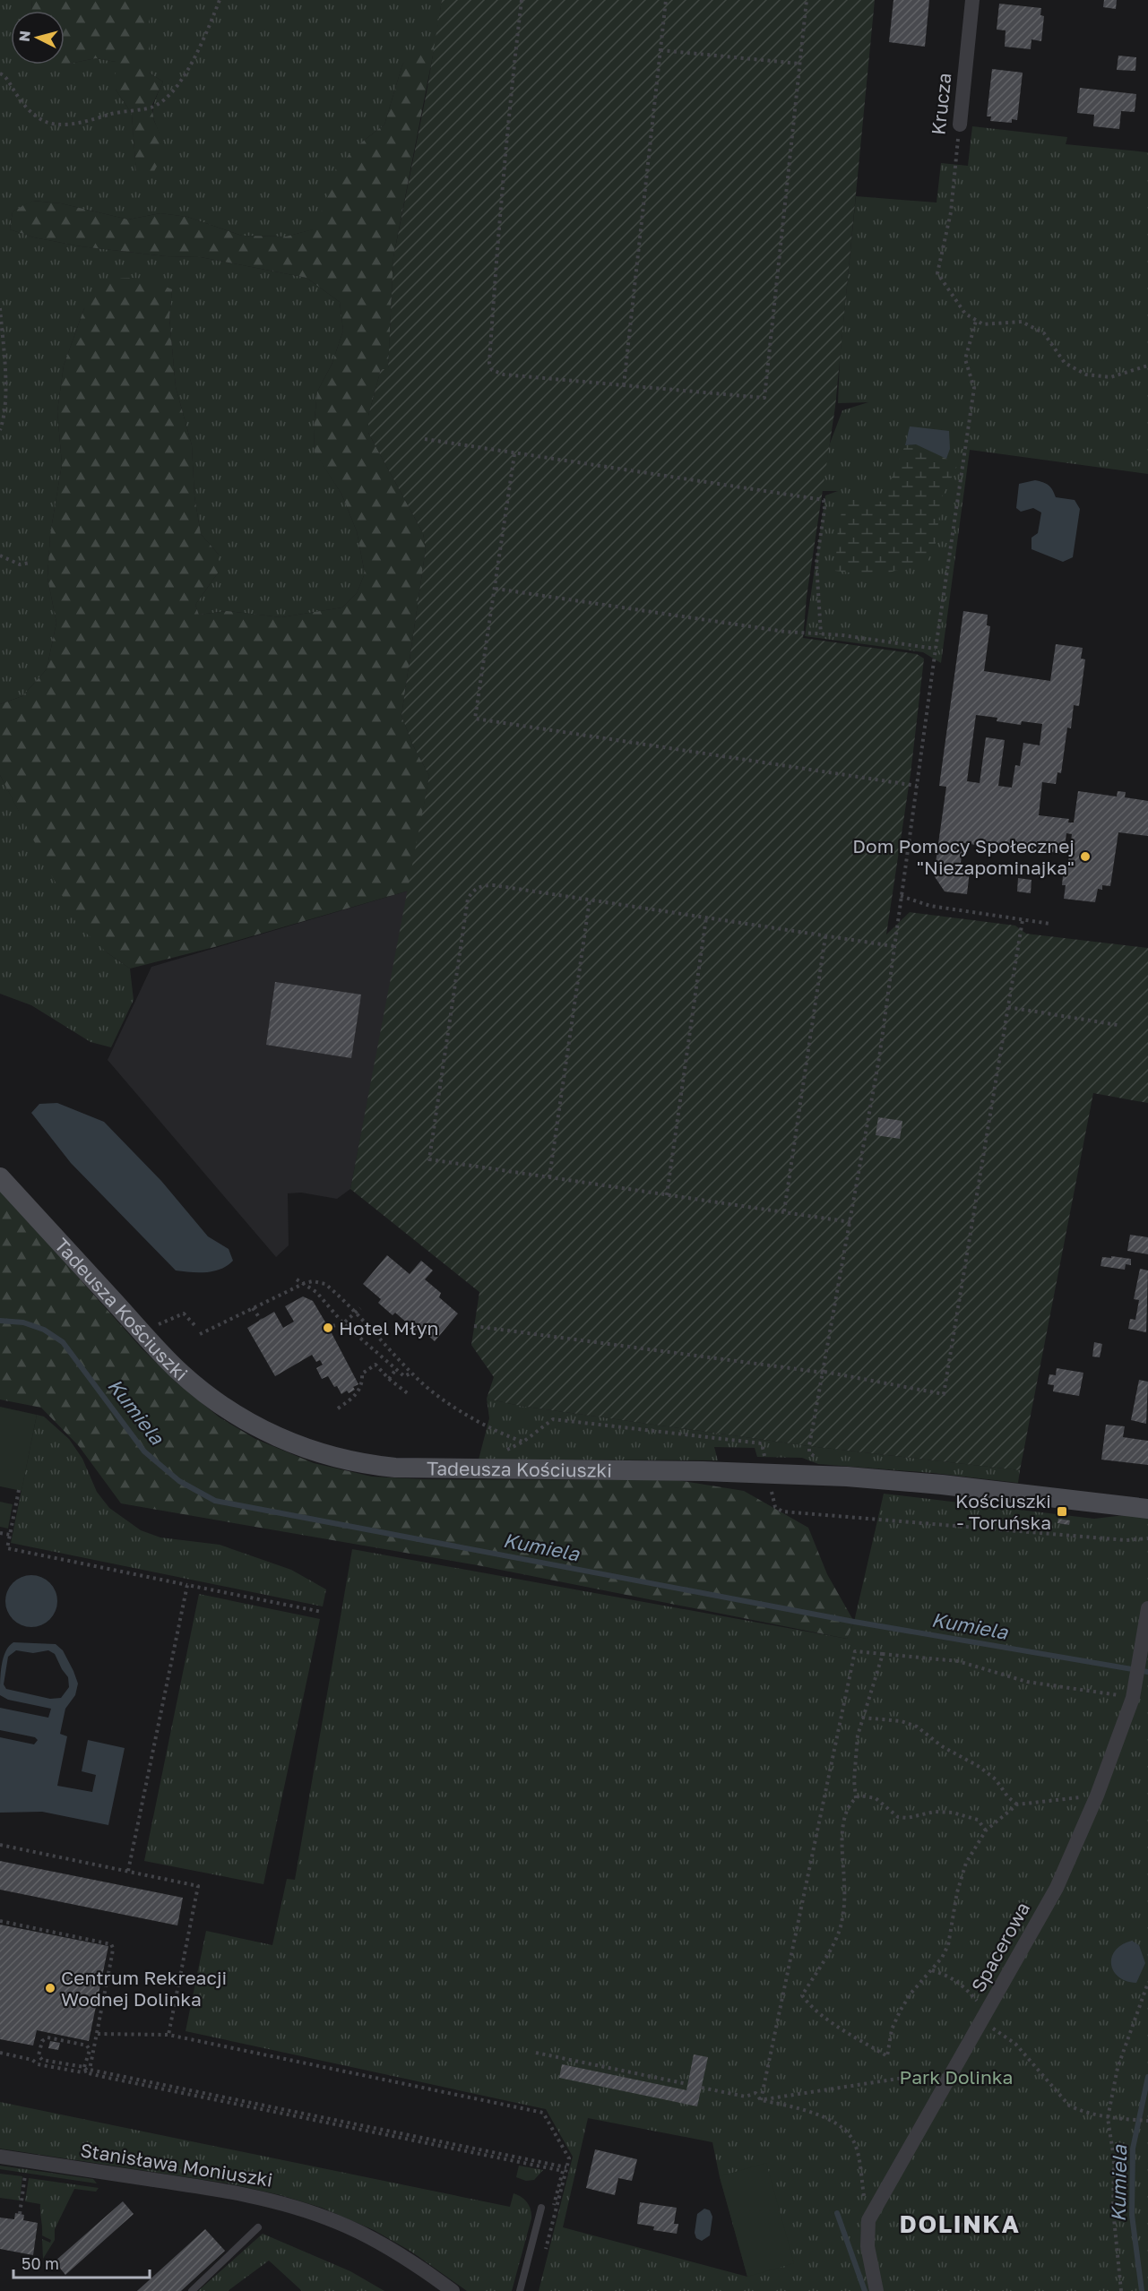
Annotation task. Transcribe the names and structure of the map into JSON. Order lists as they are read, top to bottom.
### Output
{
  "streets": {
    "street": [
      "Krucza",
      "Tadeusza Kościuszki",
      "Spacerowa",
      "Stanisława Moniuszki"
    ]
  },
  "districts": ["DOLINKA"],
  "water": ["Kumiela"],
  "parks": ["Park Dolinka"],
  "places": {
    "other": ["Dom Pomocy Społecznej \"Niezapominajka\"", "Hotel Młyn", "Centrum Rekreacji Wodnej Dolinka"],
    "transit": ["Kościuszki - Toruńska"]
  },
  "scale_bar": "50 m",
  "north": "left"
}
